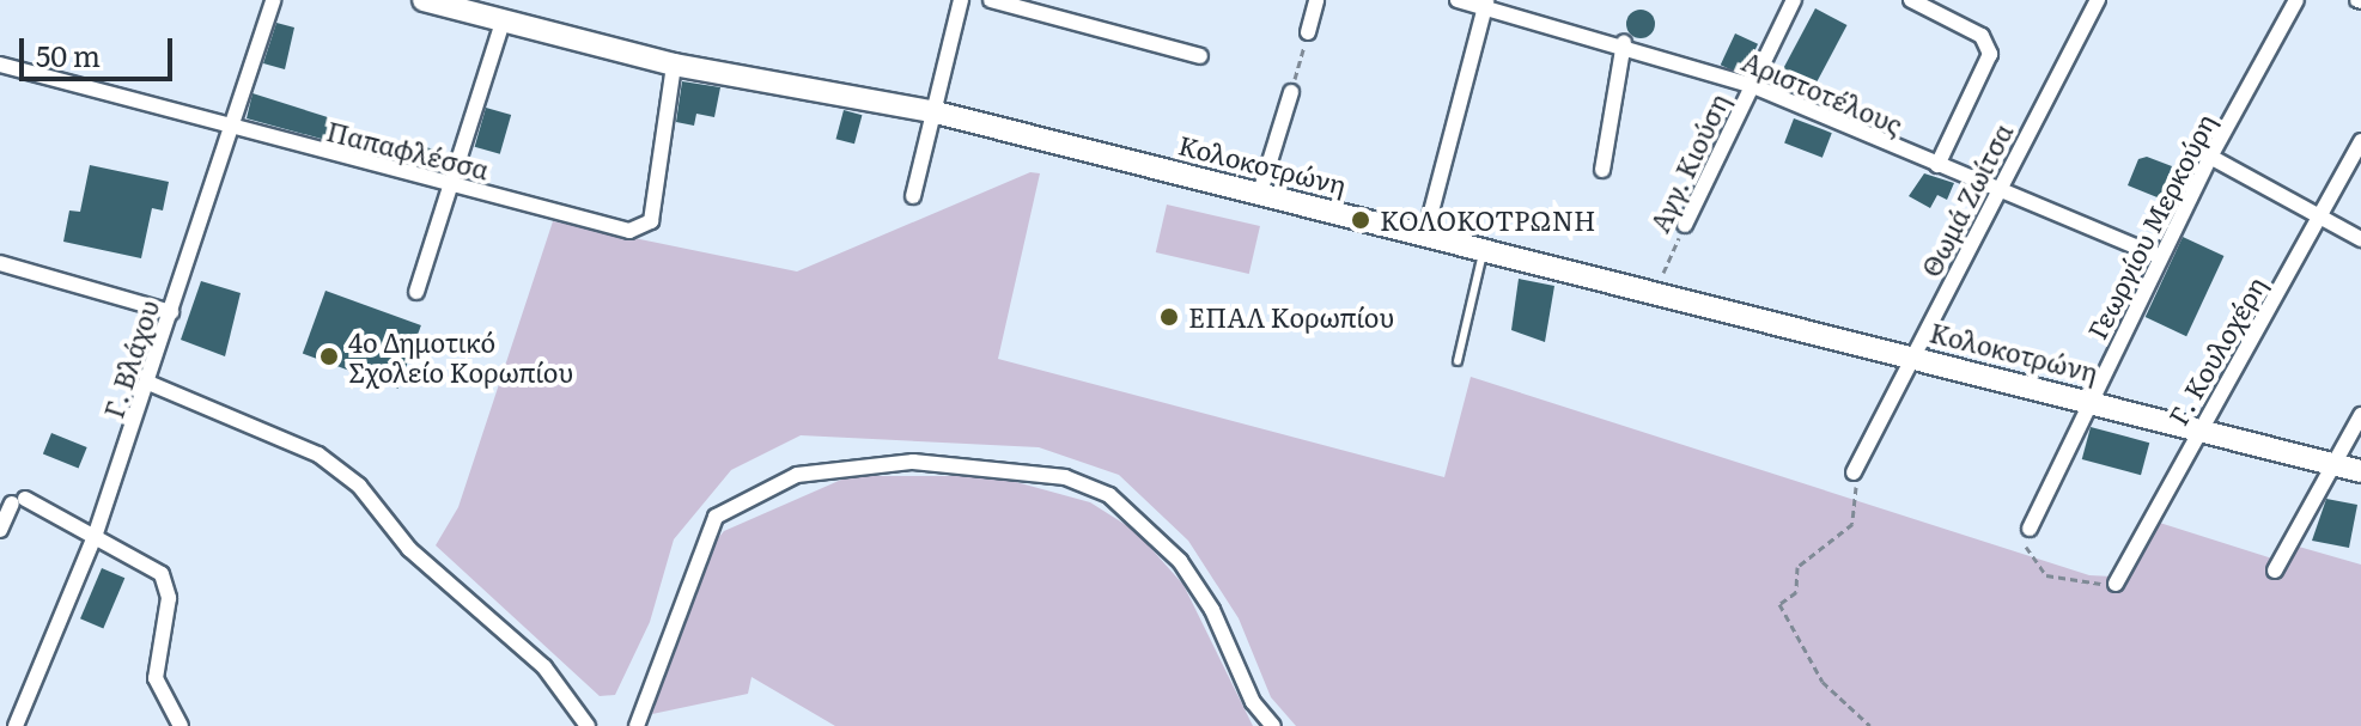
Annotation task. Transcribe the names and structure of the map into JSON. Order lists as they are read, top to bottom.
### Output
{
  "streets": {
    "street": [
      "Αριστοτέλους",
      "Παπαφλέσσα",
      "Αγγ. Κιούση",
      "Κολοκοτρώνη",
      "Θωμά Ζωίτσα",
      "Γεωργίου Μερκούρη",
      "Γ. Κουλοχέρη",
      "Γ. Βλάχου"
    ]
  },
  "crossings": [
    ["Αριστοτέλους", "Αγγ. Κιούση"],
    ["Αριστοτέλους", "Θωμά Ζωίτσα"],
    ["Αριστοτέλους", "Γεωργίου Μερκούρη"],
    ["Παπαφλέσσα", "Κολοκοτρώνη"],
    ["Παπαφλέσσα", "Γ. Βλάχου"],
    ["Αγγ. Κιούση", "Κολοκοτρώνη"],
    ["Κολοκοτρώνη", "Θωμά Ζωίτσα"],
    ["Κολοκοτρώνη", "Γεωργίου Μερκούρη"],
    ["Κολοκοτρώνη", "Γ. Κουλοχέρη"]
  ],
  "places": ["ΚΟΛΟΚΟΤΡΩΝΗ", "ΕΠΑΛ Κορωπίου", "4ο Δημοτικό Σχολείο Κορωπίου"],
  "scale_bar": "50 m"
}
